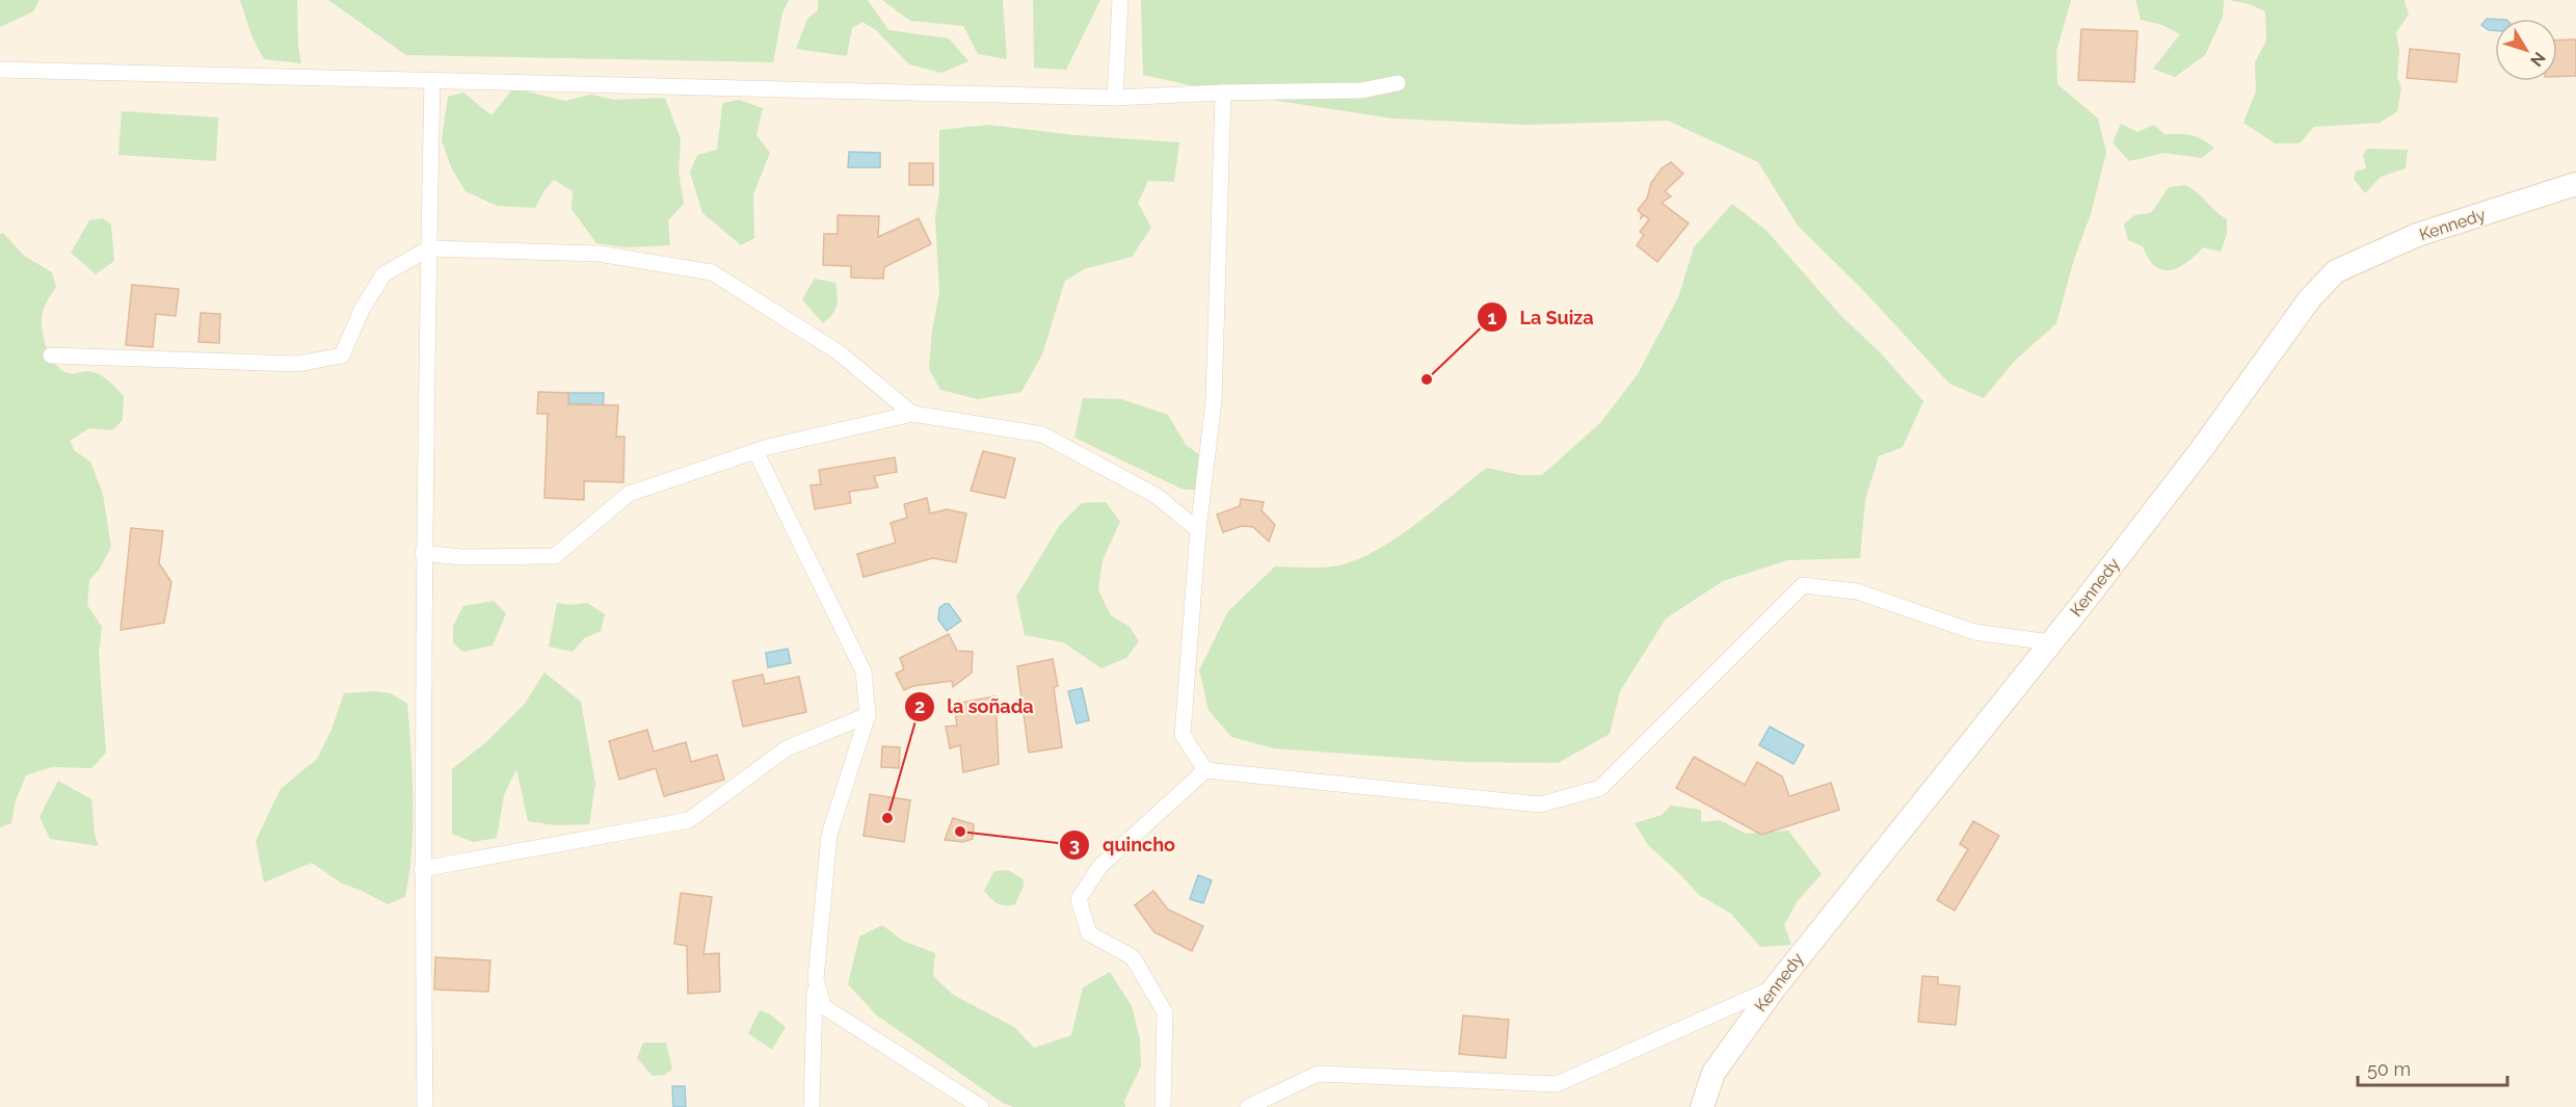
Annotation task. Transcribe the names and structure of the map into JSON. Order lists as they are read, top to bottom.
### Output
{
  "streets": {
    "main road": ["Kennedy"]
  },
  "places": ["La Suiza", "la soñada", "quincho"],
  "scale_bar": "50 m",
  "north": "bottom right"
}
